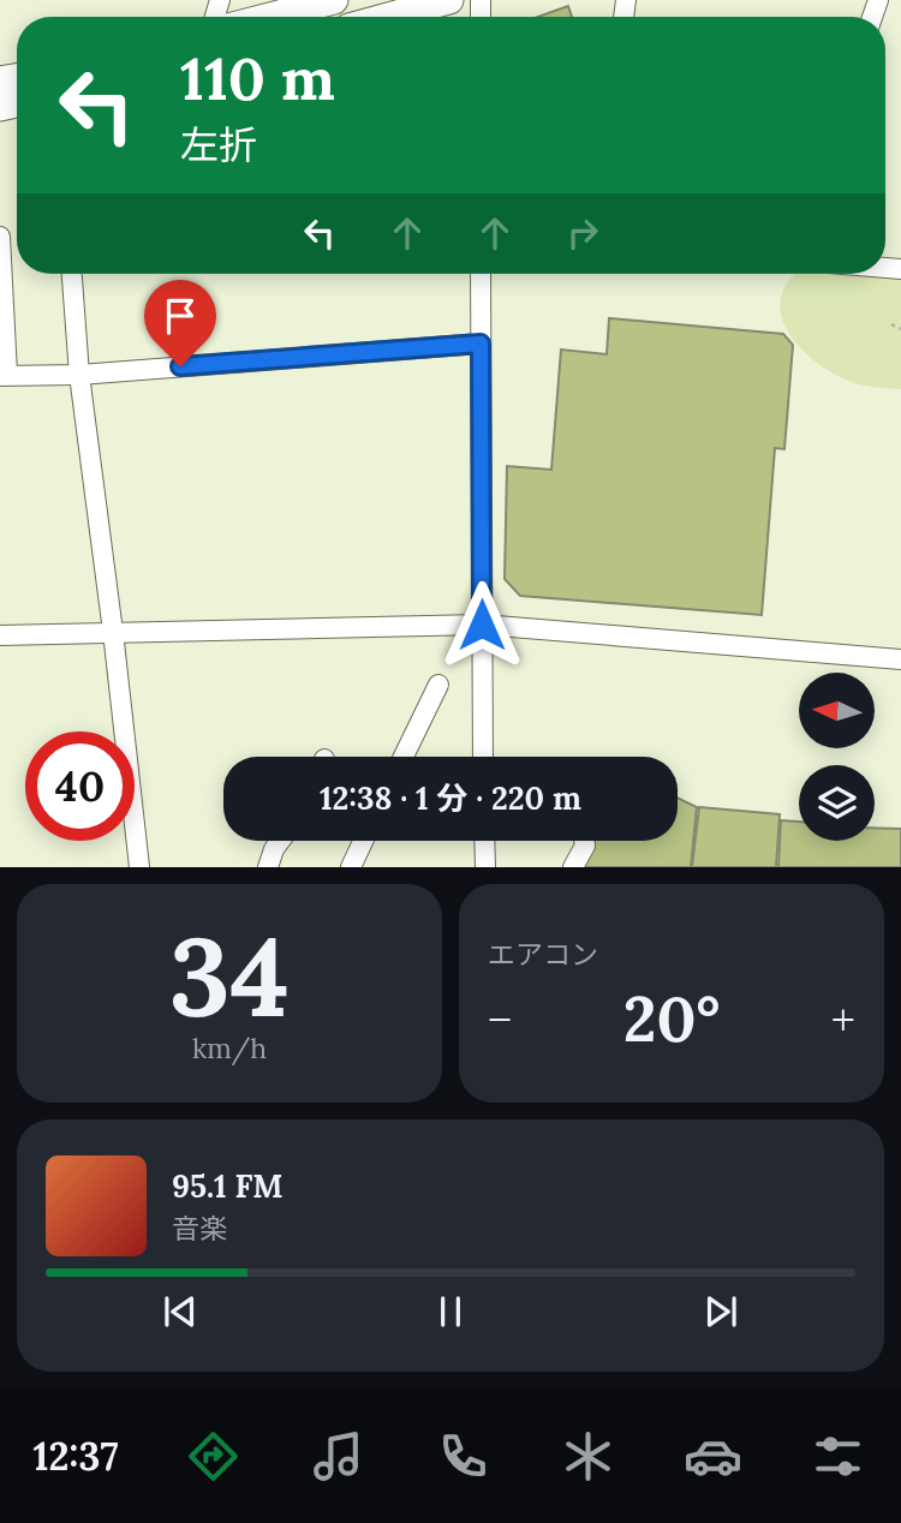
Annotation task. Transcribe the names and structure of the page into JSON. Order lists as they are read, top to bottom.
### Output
{
  "north": "left",
  "page": {
    "turn": ["110 m", "左折"],
    "limit": "40",
    "trip": "12:38 · 1 分 · 220 m",
    "tile": [
      ["34", "km/h"],
      "エアコン"
    ],
    "heat": ["−", "20°", "+"],
    "song": ["95.1 FM", "音楽"],
    "tabs": "12:37"
  }
}
